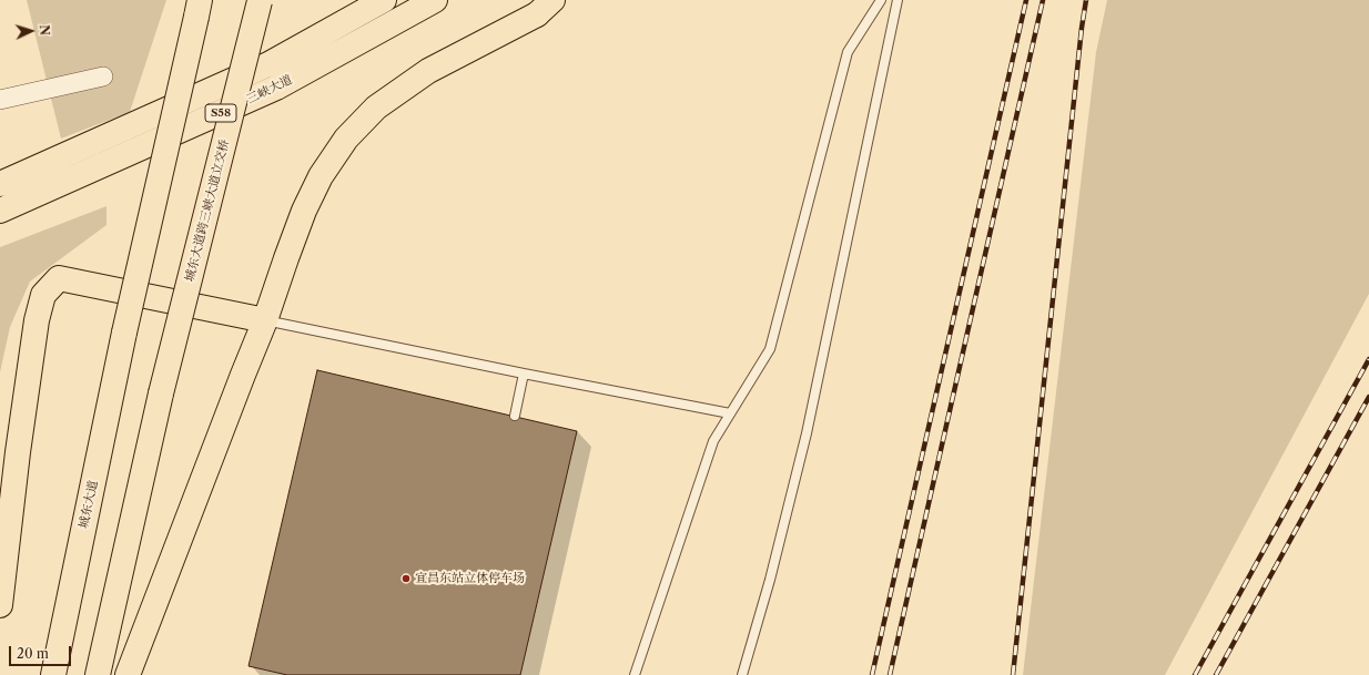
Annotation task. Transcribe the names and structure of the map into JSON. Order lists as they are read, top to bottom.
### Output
{
  "streets": {
    "main road": [
      "三峡大道",
      "S58",
      "城东大道跨三峡大道立交桥",
      "城东大道"
    ]
  },
  "places": ["宜昌东站立体停车场"],
  "scale_bar": "20 m",
  "north": "right"
}
